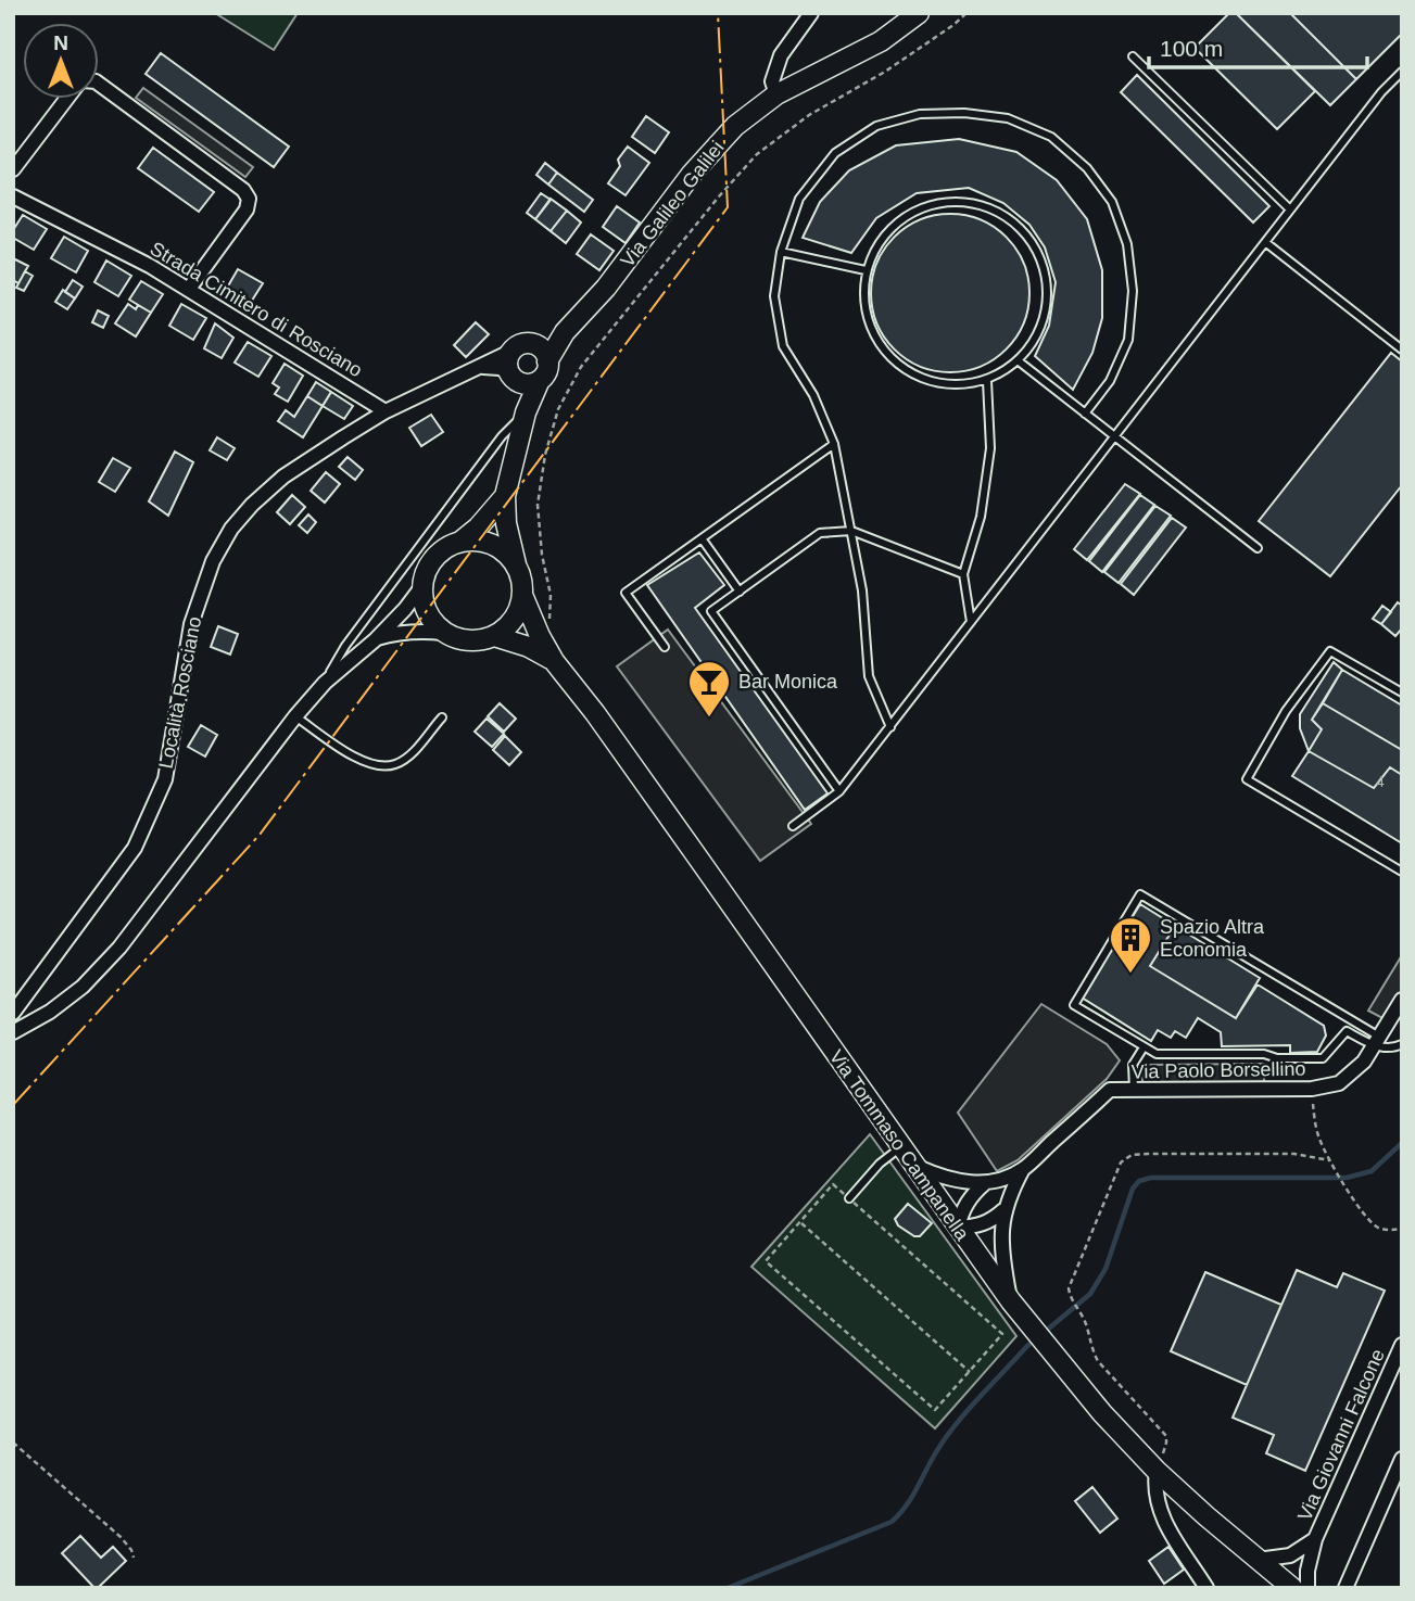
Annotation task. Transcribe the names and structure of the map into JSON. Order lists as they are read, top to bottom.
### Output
{
  "streets": {
    "main road": ["Via Galileo Galilei", "Via Tommaso Campanella"],
    "street": [
      "Strada Cimitero di Rosciano",
      "Località Rosciano",
      "Via Paolo Borsellino",
      "Via Giovanni Falcone"
    ]
  },
  "crossings": [
    ["Strada Cimitero di Rosciano", "Località Rosciano"],
    ["Via Paolo Borsellino", "Via Tommaso Campanella"],
    ["Via Tommaso Campanella", "Via Giovanni Falcone"]
  ],
  "places": {
    "bar": ["Bar Monica"],
    "building": ["Spazio Altra Economia"]
  },
  "house_numbers": ["4"],
  "scale_bar": "100 m",
  "north": "top"
}
